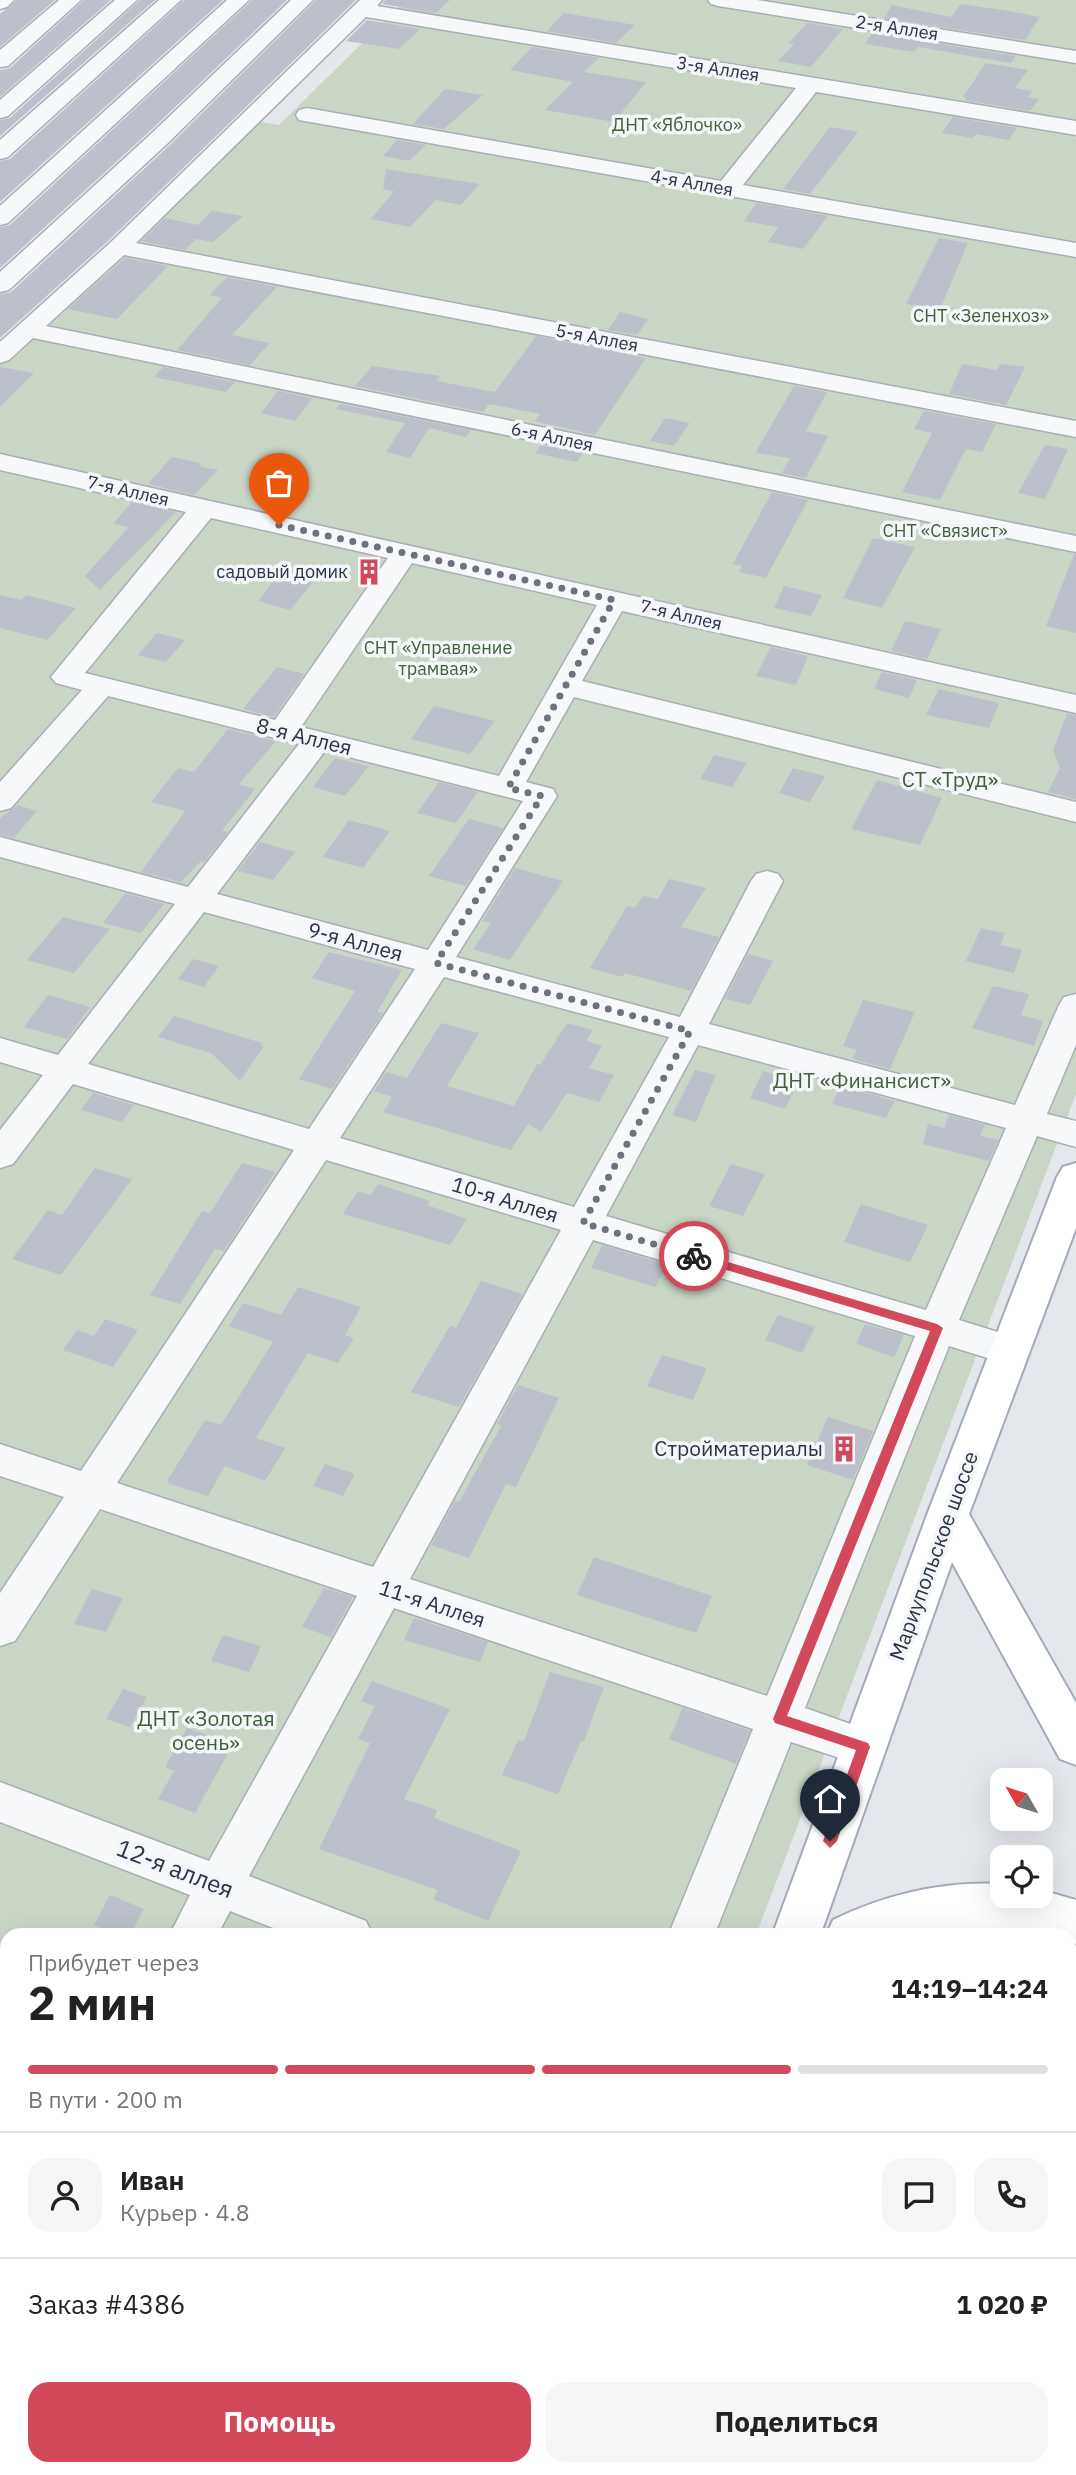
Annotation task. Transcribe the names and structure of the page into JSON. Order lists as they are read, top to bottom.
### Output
{
  "streets": {
    "main road": ["Мариупольское шоссе"],
    "street": [
      "2-я Аллея",
      "3-я Аллея",
      "4-я Аллея",
      "5-я Аллея",
      "6-я Аллея",
      "7-я Аллея",
      "8-я Аллея",
      "9-я Аллея",
      "10-я Аллея",
      "11-я Аллея",
      "12-я аллея"
    ]
  },
  "crossings": [
    ["7-я Аллея", "8-я Аллея"],
    ["8-я Аллея", "9-я Аллея"],
    ["10-я Аллея", "Мариупольское шоссе"],
    ["Мариупольское шоссе", "11-я Аллея"]
  ],
  "parks": [
    "ДНТ «Яблочко»",
    "СНТ «Зеленхоз»",
    "СНТ «Связист»",
    "СНТ «Управление трамвая»",
    "СТ «Труд»",
    "ДНТ «Финансист»",
    "ДНТ «Золотая осень»"
  ],
  "places": {
    "building": ["садовый домик", "Стройматериалы"]
  },
  "north": "top left",
  "page": {
    "heading": ["2 мин", "Прибудет через", "14:19–14:24"],
    "panel": [
      "Иван",
      "Курьер · 4.8",
      "Заказ #4386",
      "1 020 ₽"
    ],
    "bar": "В пути · 200 m",
    "buttons": ["Помощь", "Поделиться"]
  }
}
